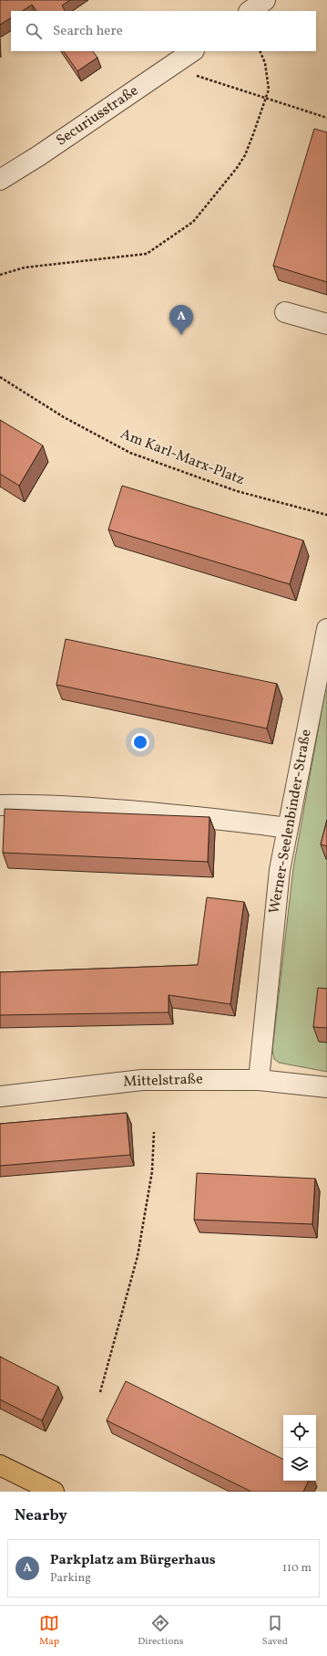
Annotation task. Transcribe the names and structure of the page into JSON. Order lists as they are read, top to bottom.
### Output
{
  "streets": {
    "street": ["Securiusstraße", "Werner-Seelenbinder-Straße", "Mittelstraße"],
    "path": ["Am Karl-Marx-Platz"]
  },
  "crossings": [
    ["Werner-Seelenbinder-Straße", "Mittelstraße"]
  ],
  "page": {
    "search": "Search here",
    "pins": "A",
    "heading": "Nearby",
    "list": [
      {
        "mark": "A",
        "name": "Parkplatz am Bürgerhaus",
        "note": "Parking",
        "value": "110 m"
      }
    ],
    "nav": ["Map", "Directions", "Saved"]
  }
}
